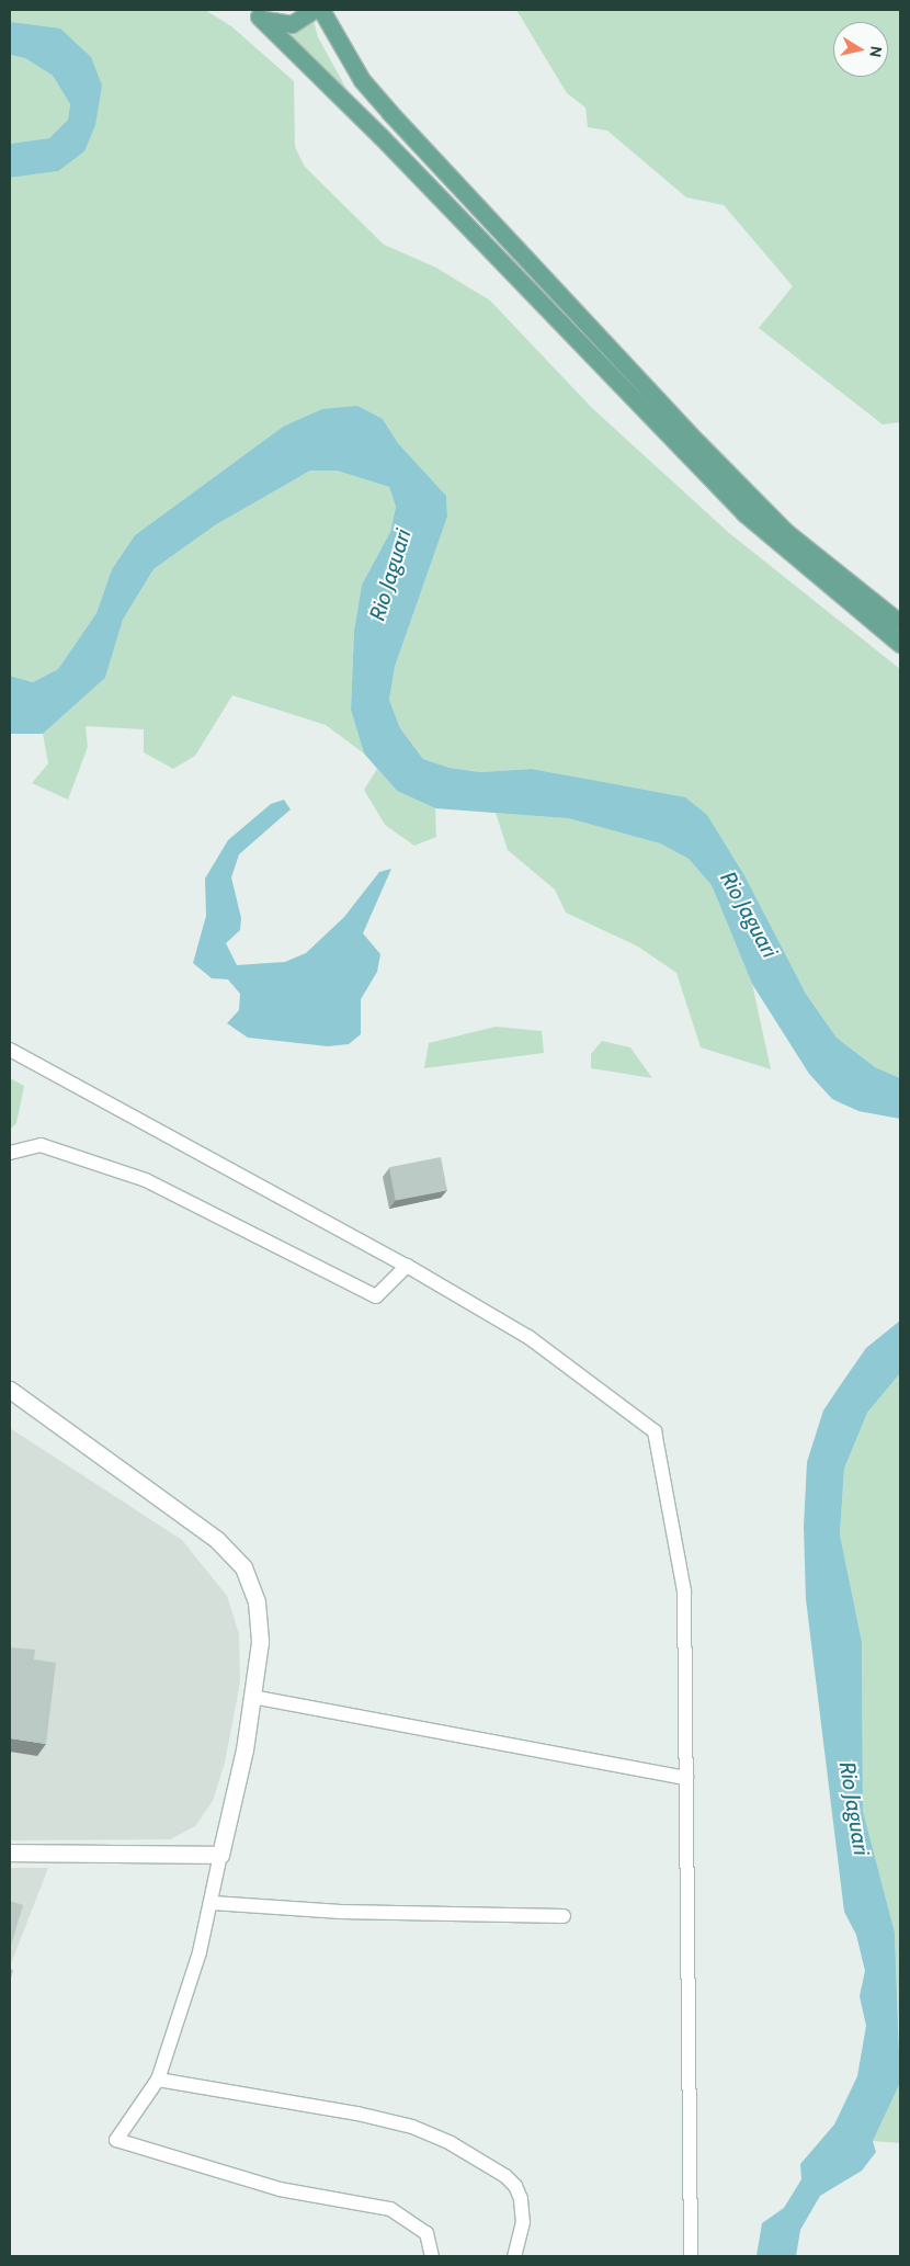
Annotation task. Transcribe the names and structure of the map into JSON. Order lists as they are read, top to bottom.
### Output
{
  "water": ["Rio Jaguari"],
  "north": "right"
}
